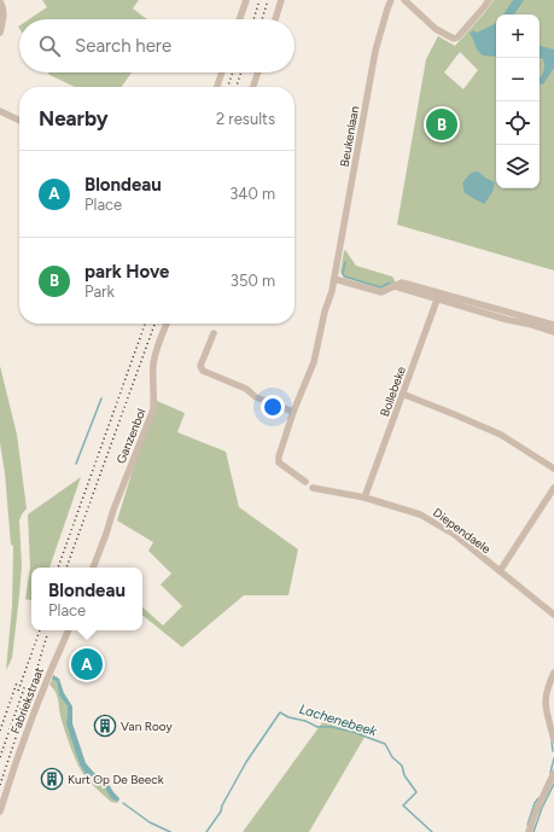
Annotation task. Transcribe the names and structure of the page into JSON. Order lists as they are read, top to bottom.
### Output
{
  "streets": {
    "street": [
      "Beukenlaan",
      "Bollebeke",
      "Ganzenbol",
      "Diependaele",
      "Fabriekstraat"
    ]
  },
  "crossings": [
    ["Bollebeke", "Diependaele"]
  ],
  "water": ["Lachenebeek"],
  "places": {
    "building": ["Van Rooy", "Kurt Op De Beeck"]
  },
  "page": {
    "map_buttons": ["+", "−"],
    "search": "Search here",
    "heading": ["Nearby", "2 results"],
    "pins": ["B", "A"],
    "list": [
      {
        "mark": "A",
        "name": "Blondeau",
        "note": "Place",
        "value": "340 m"
      },
      {
        "mark": "B",
        "name": "park Hove",
        "note": "Park",
        "value": "350 m"
      }
    ],
    "popup": ["Blondeau", "Place"]
  }
}
